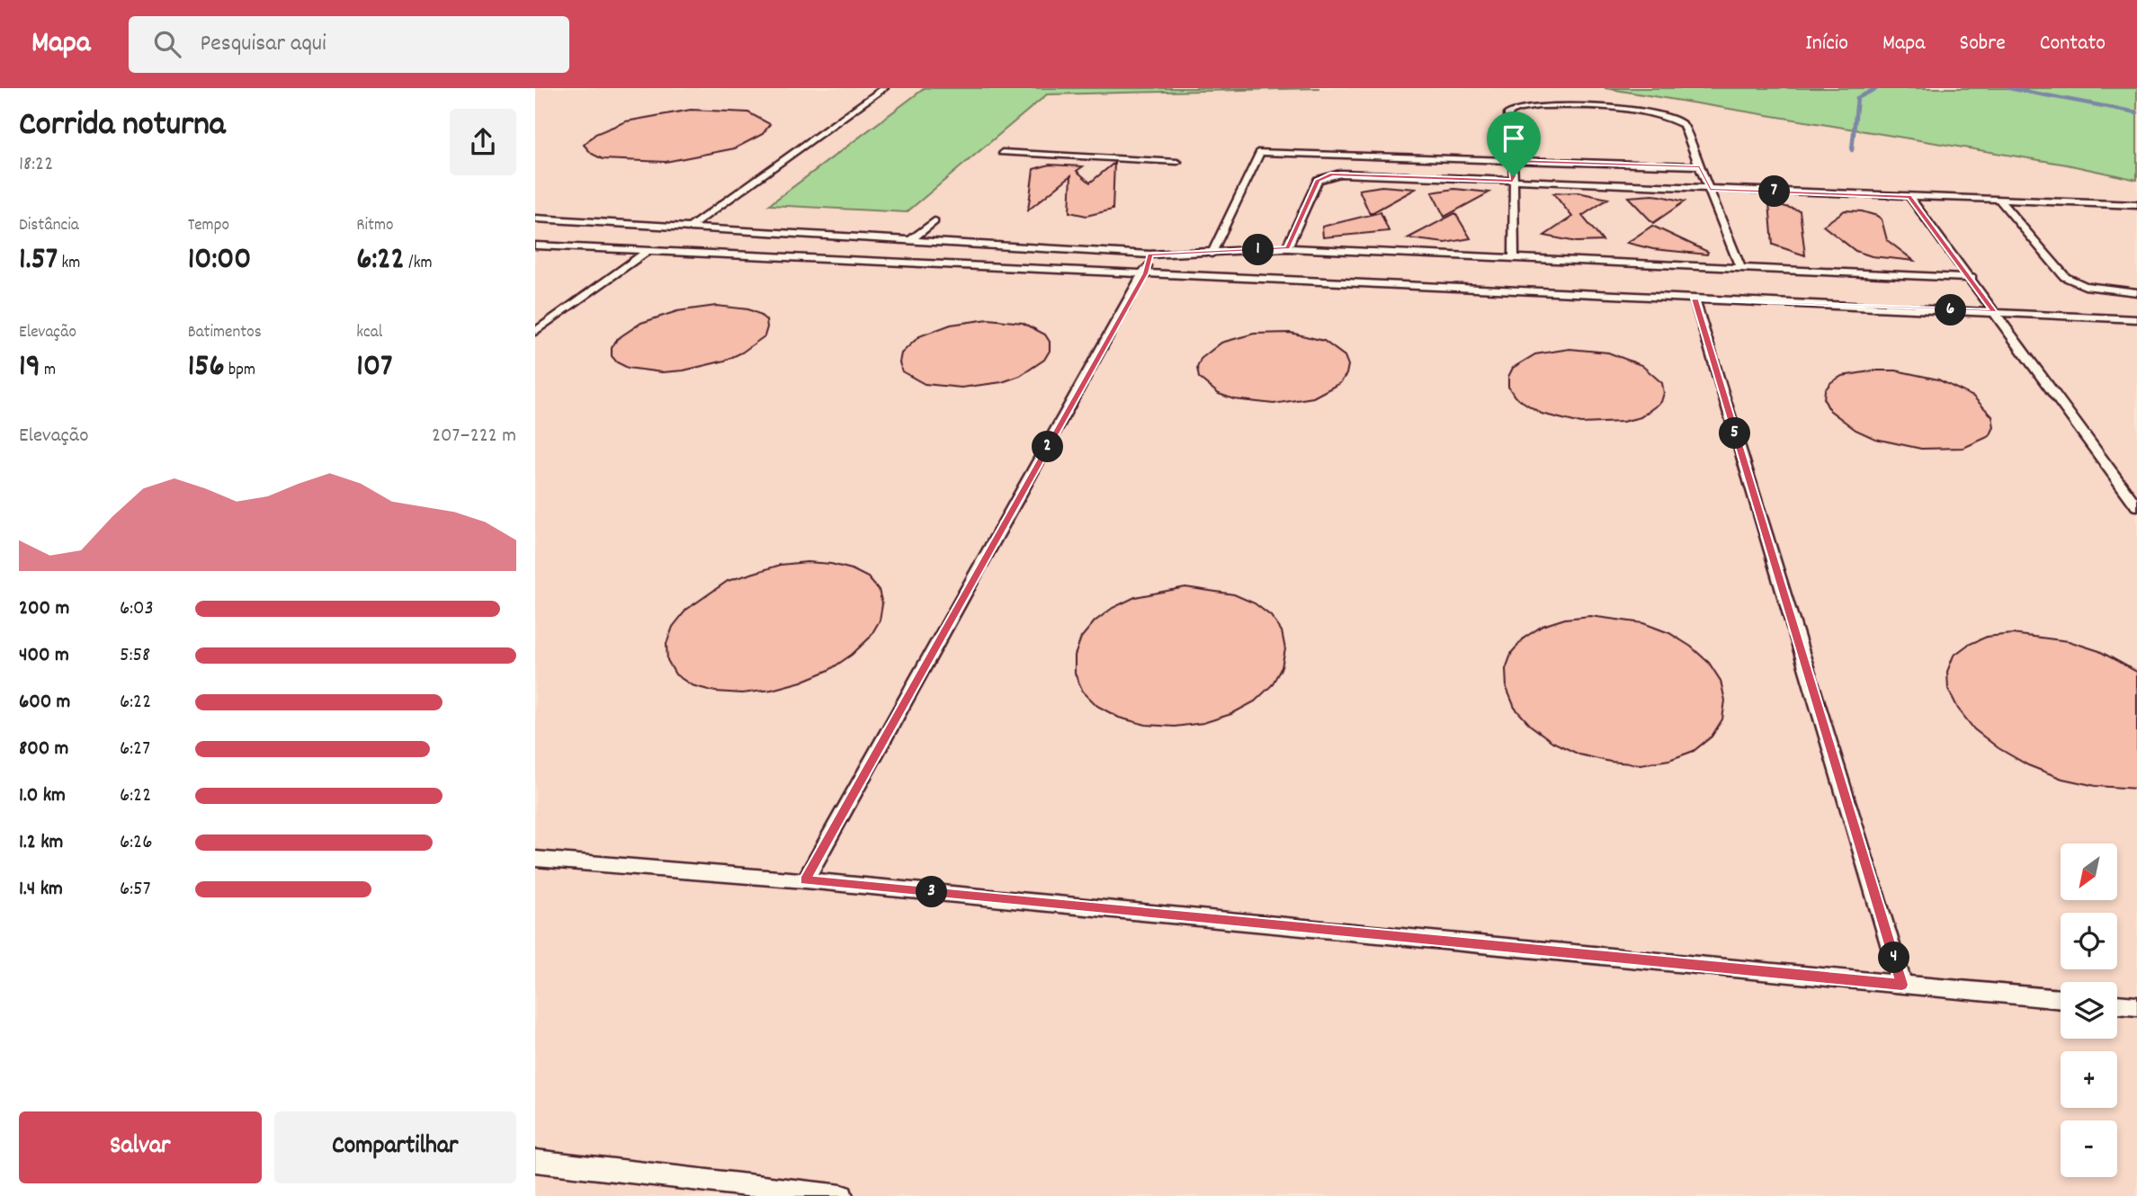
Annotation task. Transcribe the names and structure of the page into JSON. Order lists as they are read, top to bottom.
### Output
{
  "north": "bottom left",
  "page": {
    "header": "Mapa",
    "search": "Pesquisar aqui",
    "nav": [
      "Início",
      "Mapa",
      "Sobre",
      "Contato"
    ],
    "heading": ["Corrida noturna", "18:22"],
    "pins": [
      "7",
      "1",
      "6",
      "5",
      "2",
      "3",
      "4"
    ],
    "stats": [
      ["Distância", "1.57 km"],
      ["Tempo", "10:00"],
      ["Ritmo", "6:22 /km"],
      ["Elevação", "19 m"],
      ["Batimentos", "156 bpm"],
      ["kcal", "107"]
    ],
    "chart": ["Elevação", "207–222 m"],
    "list": [
      {
        "name": "200 m",
        "note": "6:03"
      },
      {
        "name": "400 m",
        "note": "5:58"
      },
      {
        "name": "600 m",
        "note": "6:22"
      },
      {
        "name": "800 m",
        "note": "6:27"
      },
      {
        "name": "1.0 km",
        "note": "6:22"
      },
      {
        "name": "1.2 km",
        "note": "6:26"
      },
      {
        "name": "1.4 km",
        "note": "6:57"
      }
    ],
    "map_buttons": ["+", "−"],
    "buttons": ["Salvar", "Compartilhar"]
  }
}
